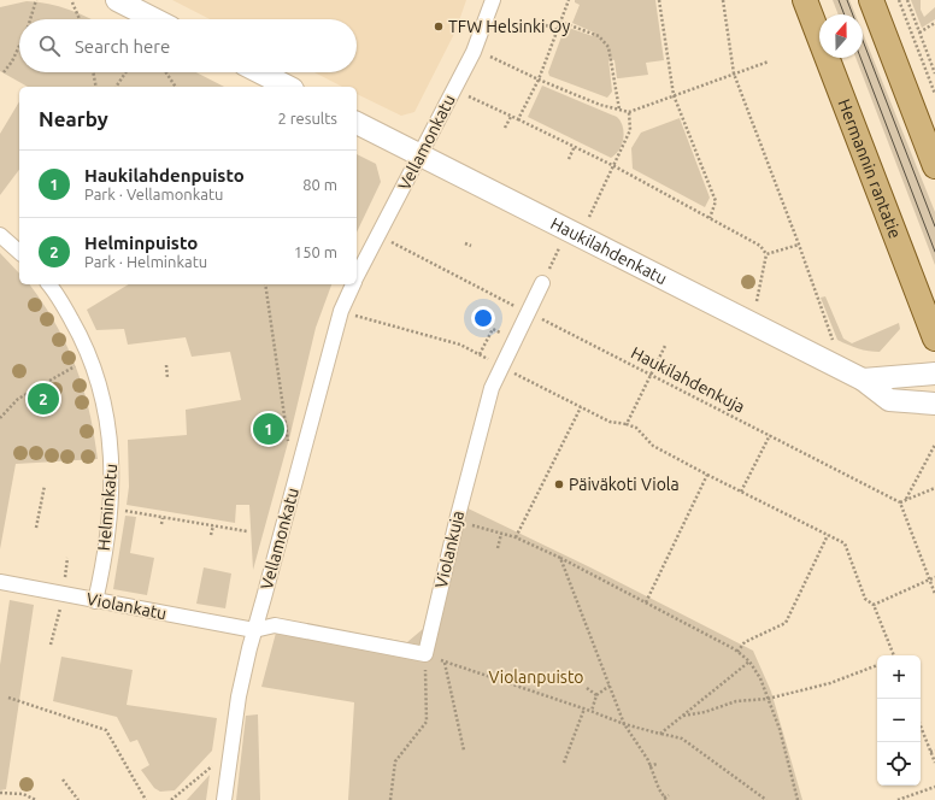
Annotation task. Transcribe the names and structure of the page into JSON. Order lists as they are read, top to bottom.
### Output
{
  "streets": {
    "main road": ["Hermannin rantatie"],
    "street": [
      "Vellamonkatu",
      "Haukilahdenkatu",
      "Helminkatu",
      "Violankuja",
      "Violankatu"
    ],
    "path": ["Haukilahdenkuja"]
  },
  "crossings": [
    ["Vellamonkatu", "Haukilahdenkatu"],
    ["Vellamonkatu", "Haukilahdenkuja"],
    ["Vellamonkatu", "Violankatu"],
    ["Haukilahdenkuja", "Violankuja"],
    ["Helminkatu", "Violankatu"]
  ],
  "parks": ["Violanpuisto"],
  "places": ["TFW Helsinki Oy", "Päiväkoti Viola"],
  "north": "top",
  "page": {
    "search": "Search here",
    "heading": ["Nearby", "2 results"],
    "list": [
      {
        "mark": "1",
        "name": "Haukilahdenpuisto",
        "note": "Park · Vellamonkatu",
        "value": "80 m"
      },
      {
        "mark": "2",
        "name": "Helminpuisto",
        "note": "Park · Helminkatu",
        "value": "150 m"
      }
    ],
    "pins": ["2", "1"],
    "map_buttons": ["+", "−"]
  }
}
